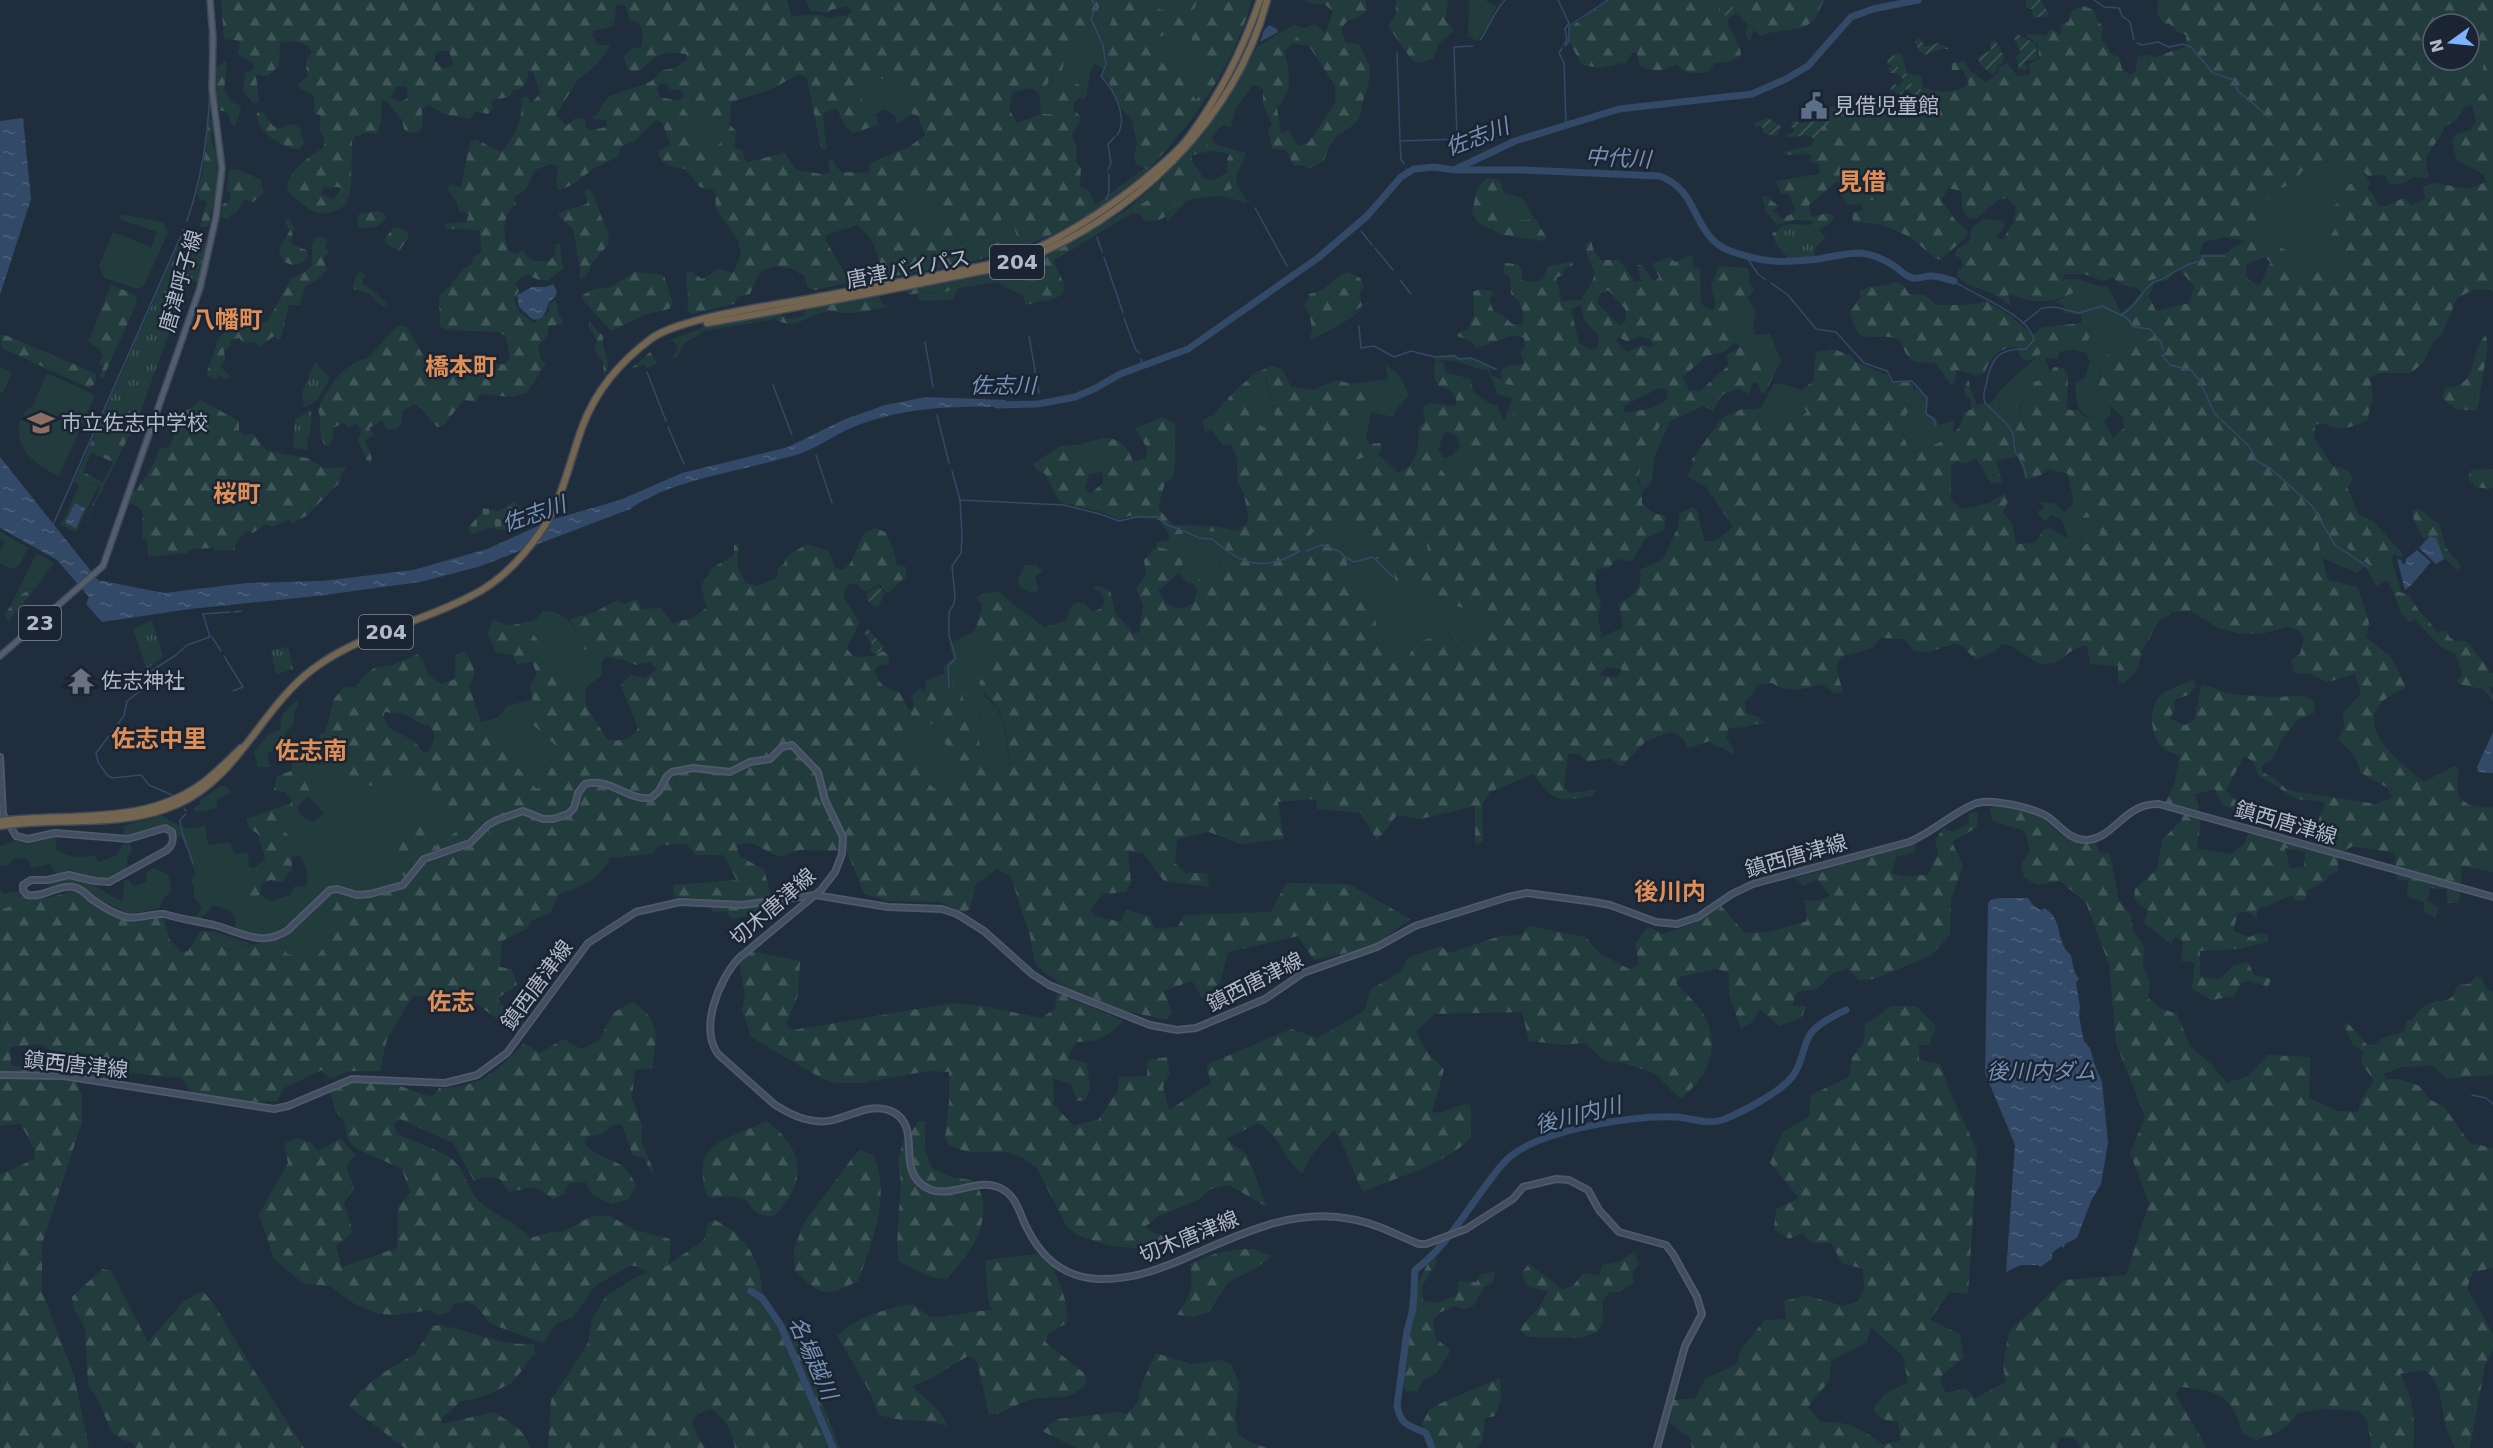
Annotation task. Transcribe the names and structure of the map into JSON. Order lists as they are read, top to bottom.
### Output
{
  "streets": {
    "highway": ["204", "唐津バイパス"],
    "main road": [
      "唐津呼子線",
      "23",
      "鎮西唐津線",
      "切木唐津線"
    ]
  },
  "crossings": [
    ["唐津バイパス", "切木唐津線"],
    ["鎮西唐津線", "切木唐津線"]
  ],
  "districts": [
    "見借",
    "八幡町",
    "橋本町",
    "桜町",
    "佐志中里",
    "佐志南",
    "後川内",
    "佐志"
  ],
  "water": [
    "佐志川",
    "中代川",
    "後川内ダム",
    "後川内川",
    "名場越川"
  ],
  "places": {
    "public building": ["見借児童館"],
    "school or university": ["市立佐志中学校"],
    "temple": ["佐志神社"]
  },
  "north": "left"
}
